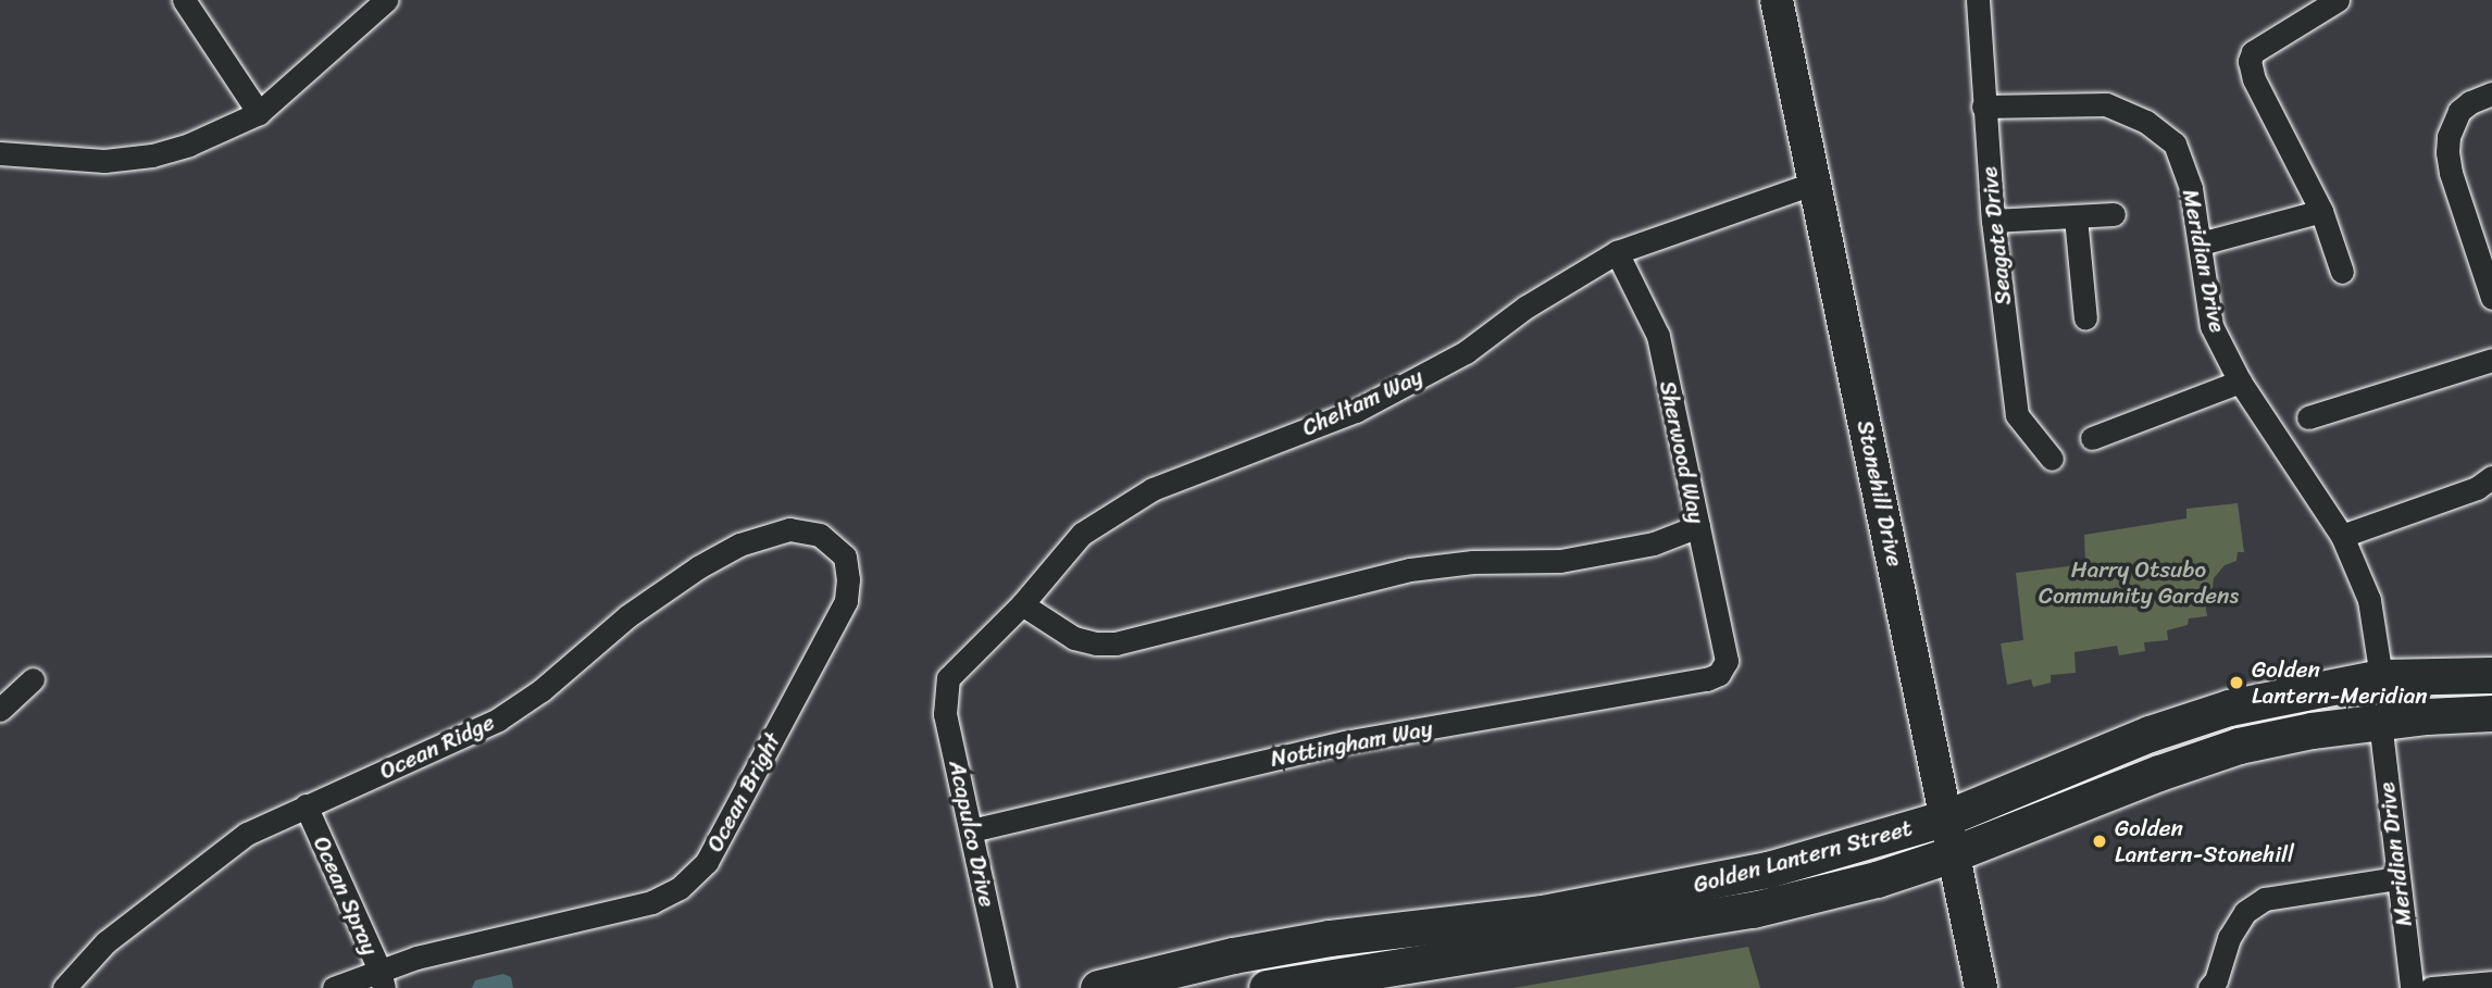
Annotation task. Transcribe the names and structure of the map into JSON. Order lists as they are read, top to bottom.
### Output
{
  "streets": {
    "main road": ["Stonehill Drive", "Golden Lantern Street"],
    "street": [
      "Seagate Drive",
      "Meridian Drive",
      "Cheltam Way",
      "Sherwood Way",
      "Nottingham Way",
      "Ocean Ridge",
      "Ocean Bright",
      "Acapulco Drive",
      "Ocean Spray"
    ]
  },
  "crossings": [
    ["Seagate Drive", "Meridian Drive"],
    ["Meridian Drive", "Golden Lantern Street"],
    ["Cheltam Way", "Sherwood Way"],
    ["Cheltam Way", "Stonehill Drive"],
    ["Cheltam Way", "Acapulco Drive"],
    ["Sherwood Way", "Nottingham Way"],
    ["Stonehill Drive", "Golden Lantern Street"],
    ["Nottingham Way", "Acapulco Drive"],
    ["Ocean Ridge", "Ocean Bright"],
    ["Ocean Ridge", "Ocean Spray"],
    ["Ocean Bright", "Ocean Spray"]
  ],
  "parks": ["Harry Otsubo Community Gardens"],
  "places": ["Golden Lantern-Meridian", "Golden Lantern-Stonehill"]
}
